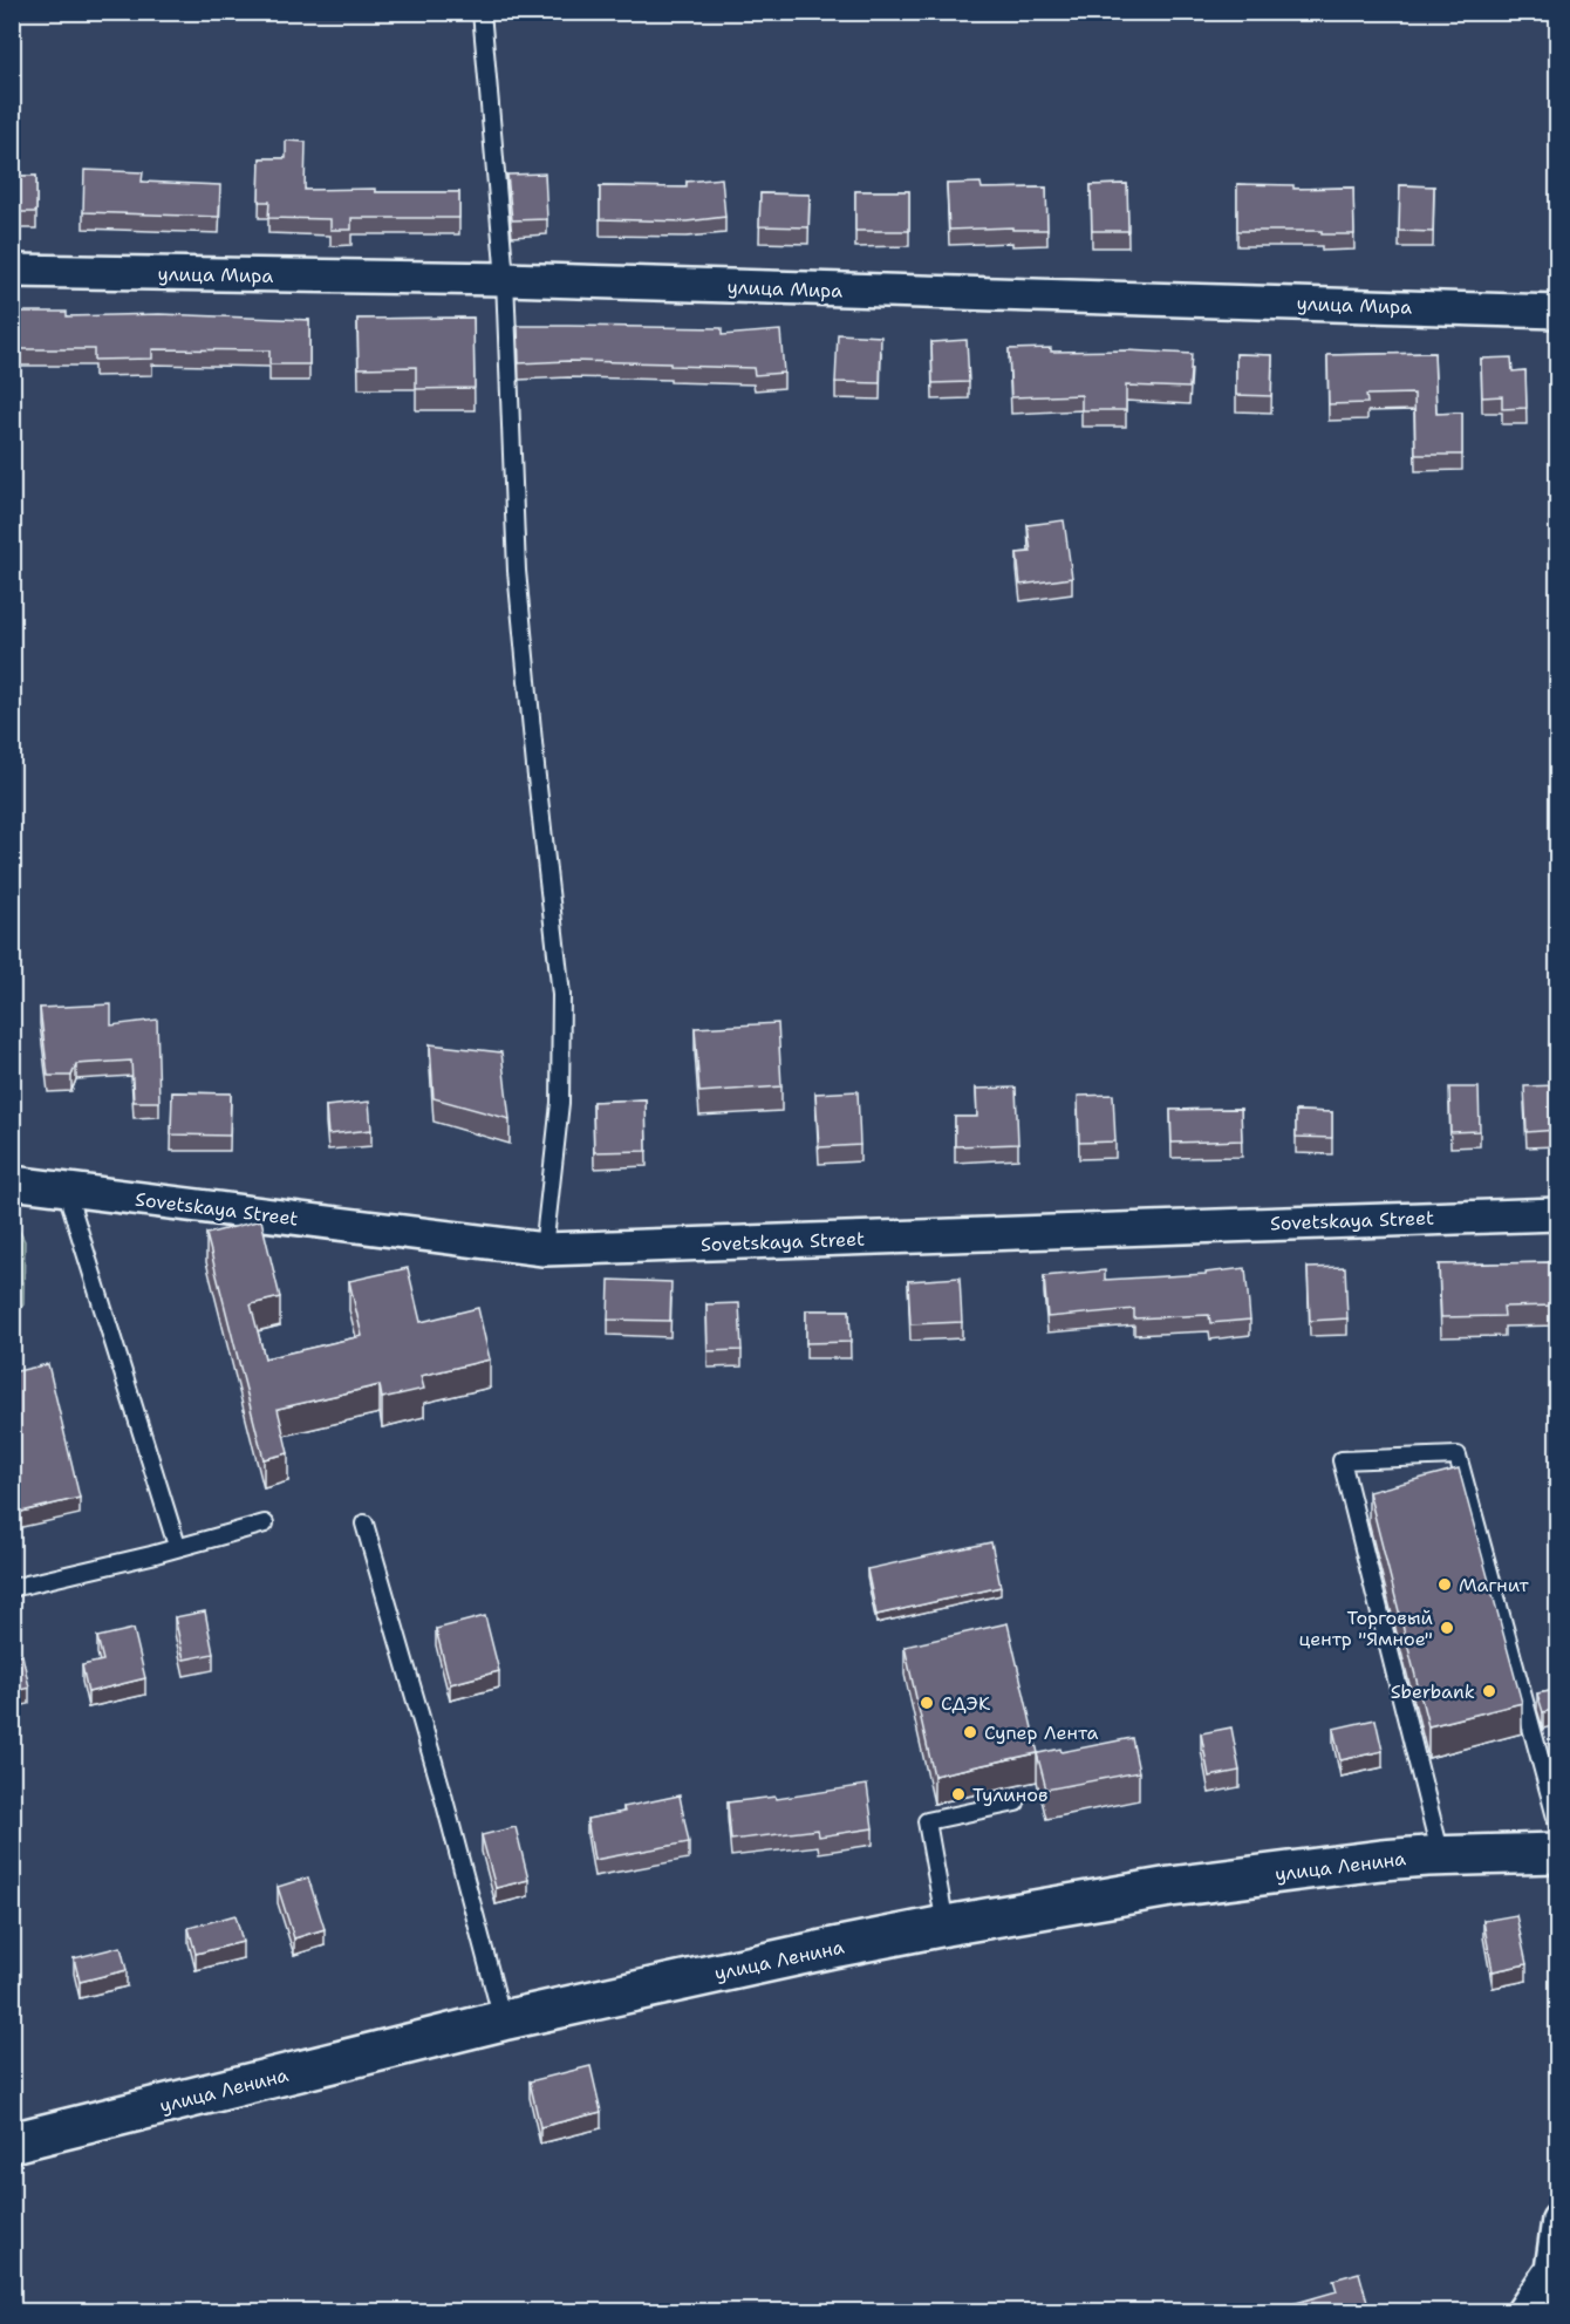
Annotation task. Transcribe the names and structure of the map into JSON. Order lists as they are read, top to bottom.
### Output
{
  "streets": {
    "street": ["улица Мира", "Sovetskaya Street", "улица Ленина"]
  },
  "places": [
    "Магнит",
    "Торговый центр \"Ямное\"",
    "Sberbank",
    "СДЭК",
    "Супер Лента",
    "Тулинов"
  ]
}
